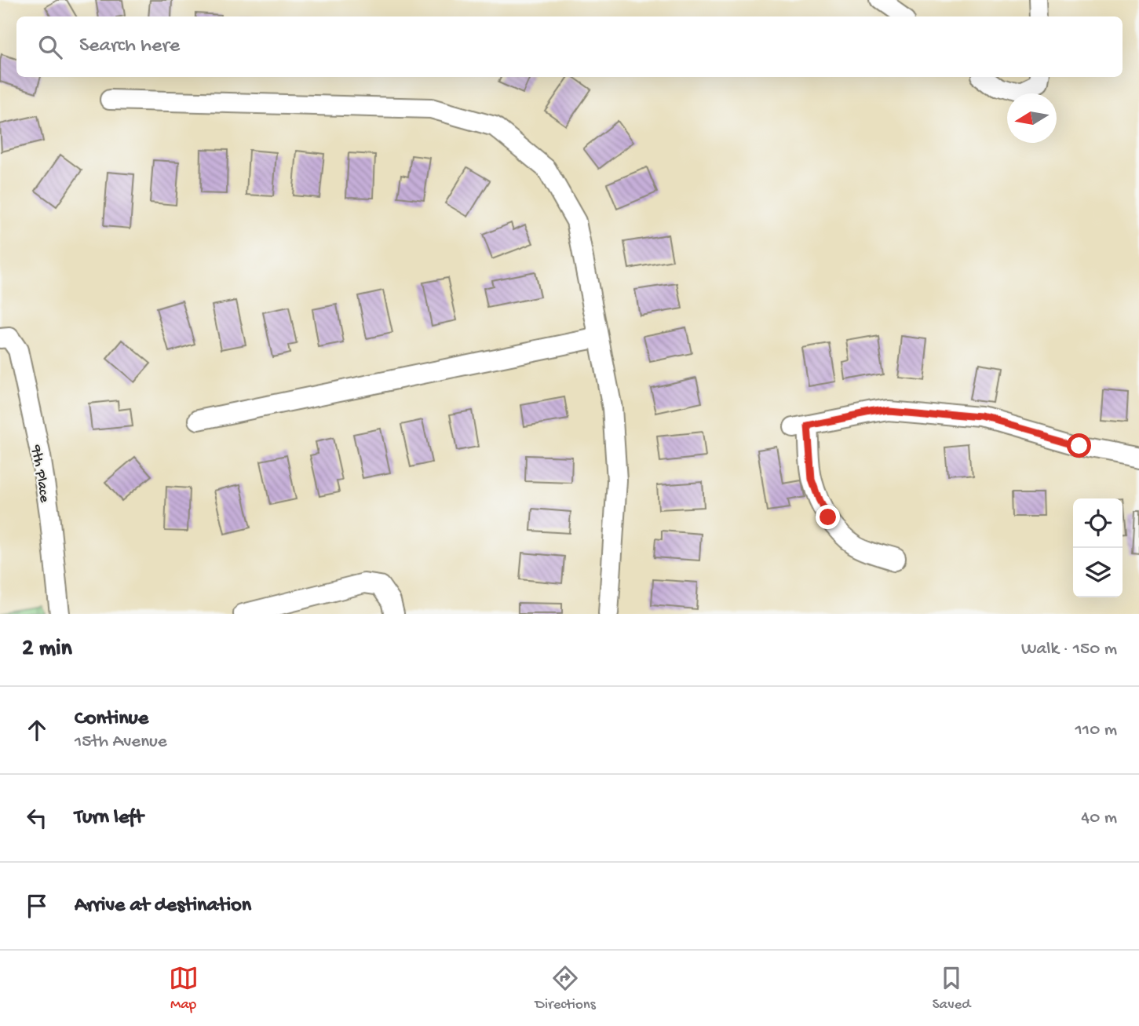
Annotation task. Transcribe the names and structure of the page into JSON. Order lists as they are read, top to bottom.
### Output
{
  "streets": {
    "street": ["9th Place"]
  },
  "north": "left",
  "page": {
    "search": "Search here",
    "heading": ["2 min", "Walk · 150 m"],
    "list": [
      ["Continue", "15th Avenue", "110 m"],
      ["Turn left", "40 m"],
      "Arrive at destination"
    ],
    "nav": ["Map", "Directions", "Saved"]
  }
}
